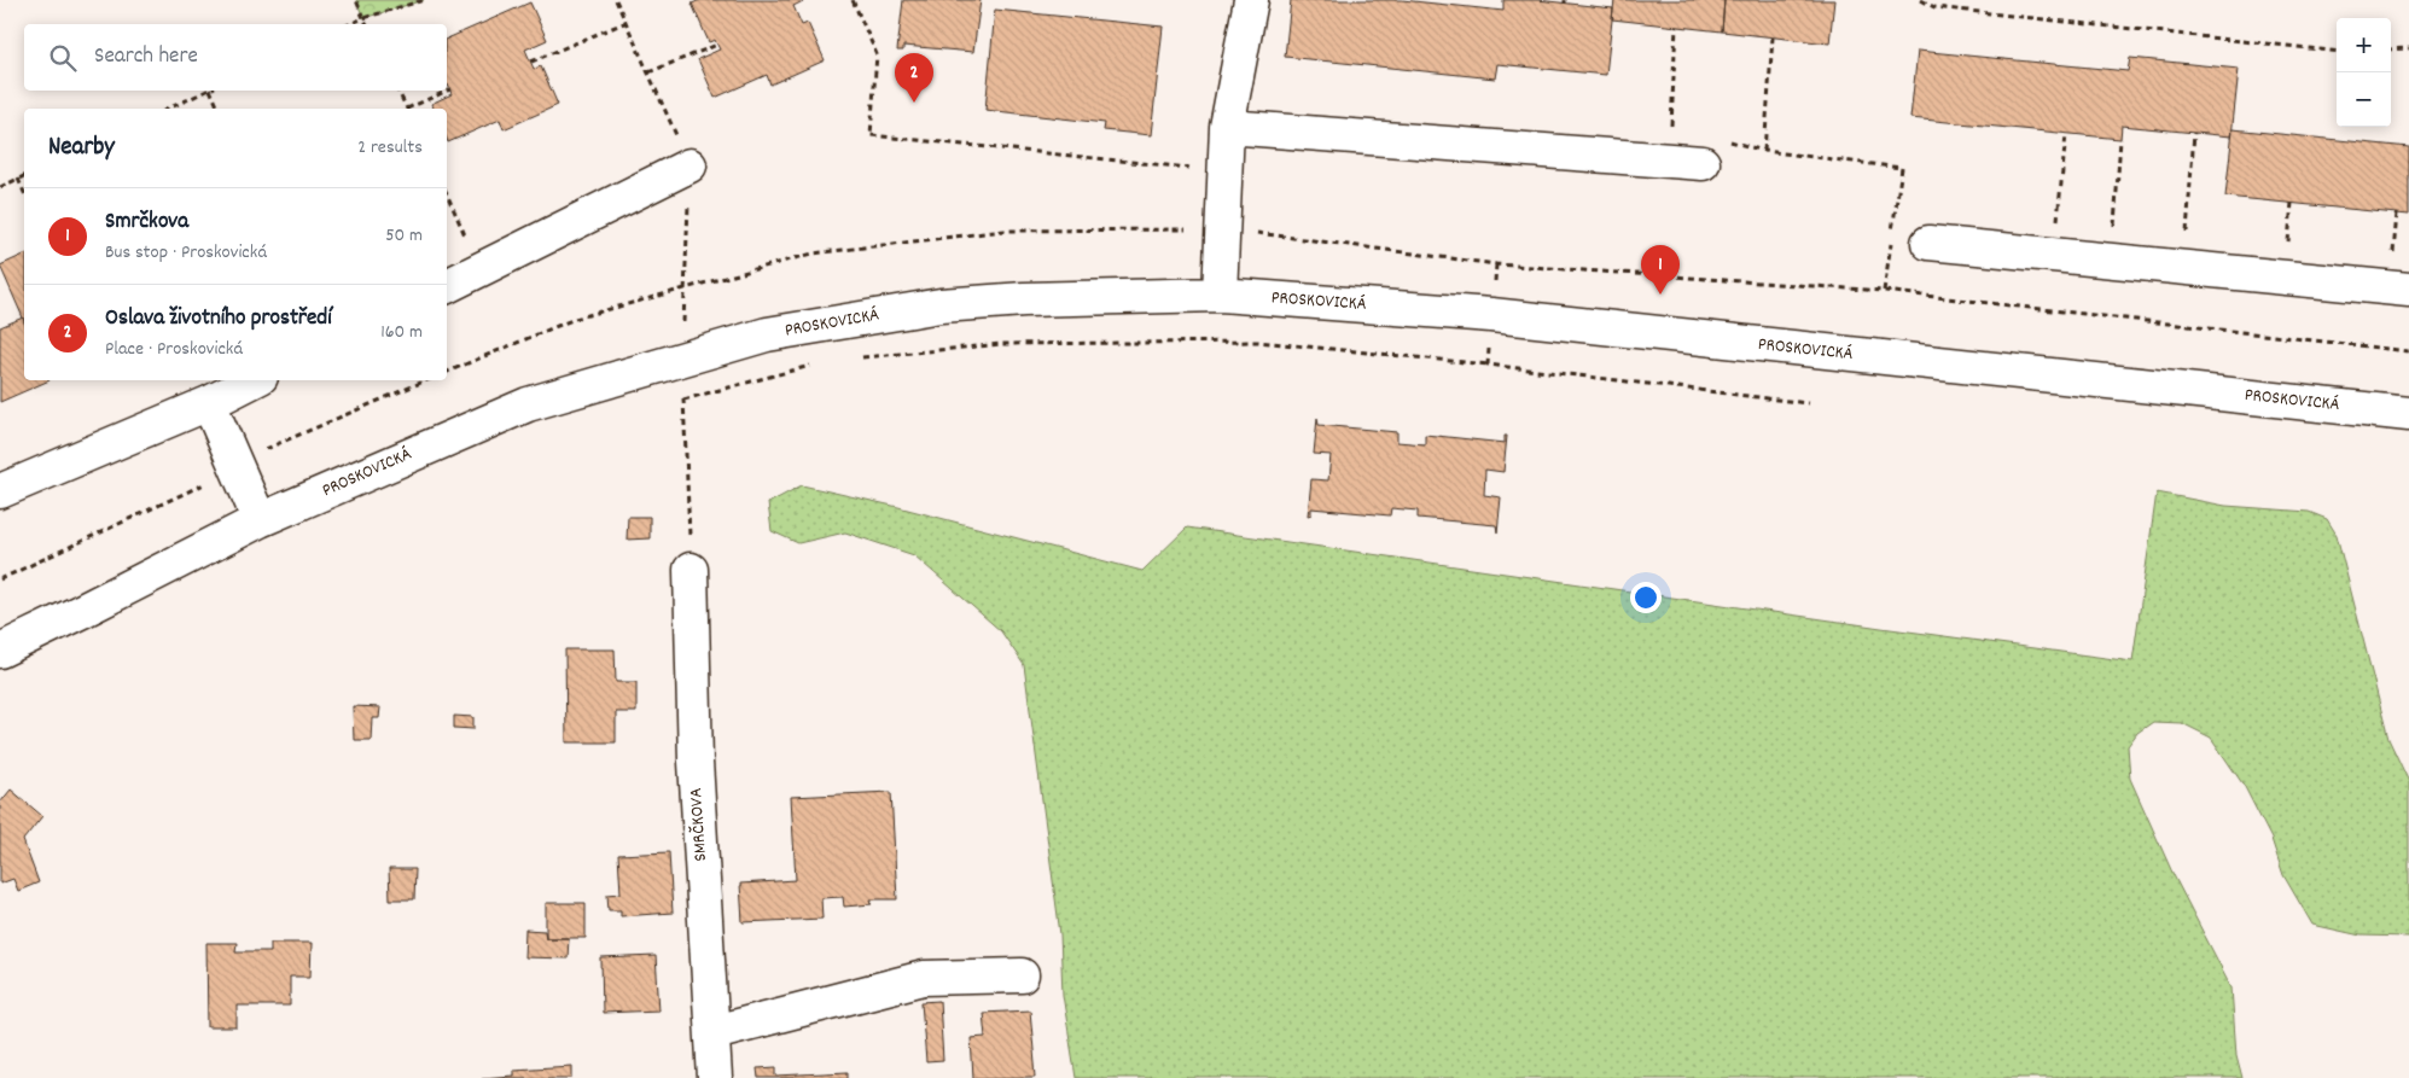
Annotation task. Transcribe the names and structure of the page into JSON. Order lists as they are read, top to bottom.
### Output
{
  "streets": {
    "street": ["PROSKOVICKÁ", "SMRČKOVA"]
  },
  "page": {
    "map_buttons": ["+", "−"],
    "search": "Search here",
    "pins": ["2", "1"],
    "heading": ["Nearby", "2 results"],
    "list": [
      {
        "mark": "1",
        "name": "Smrčkova",
        "note": "Bus stop · Proskovická",
        "value": "50 m"
      },
      {
        "mark": "2",
        "name": "Oslava životního prostředí",
        "note": "Place · Proskovická",
        "value": "160 m"
      }
    ]
  }
}
